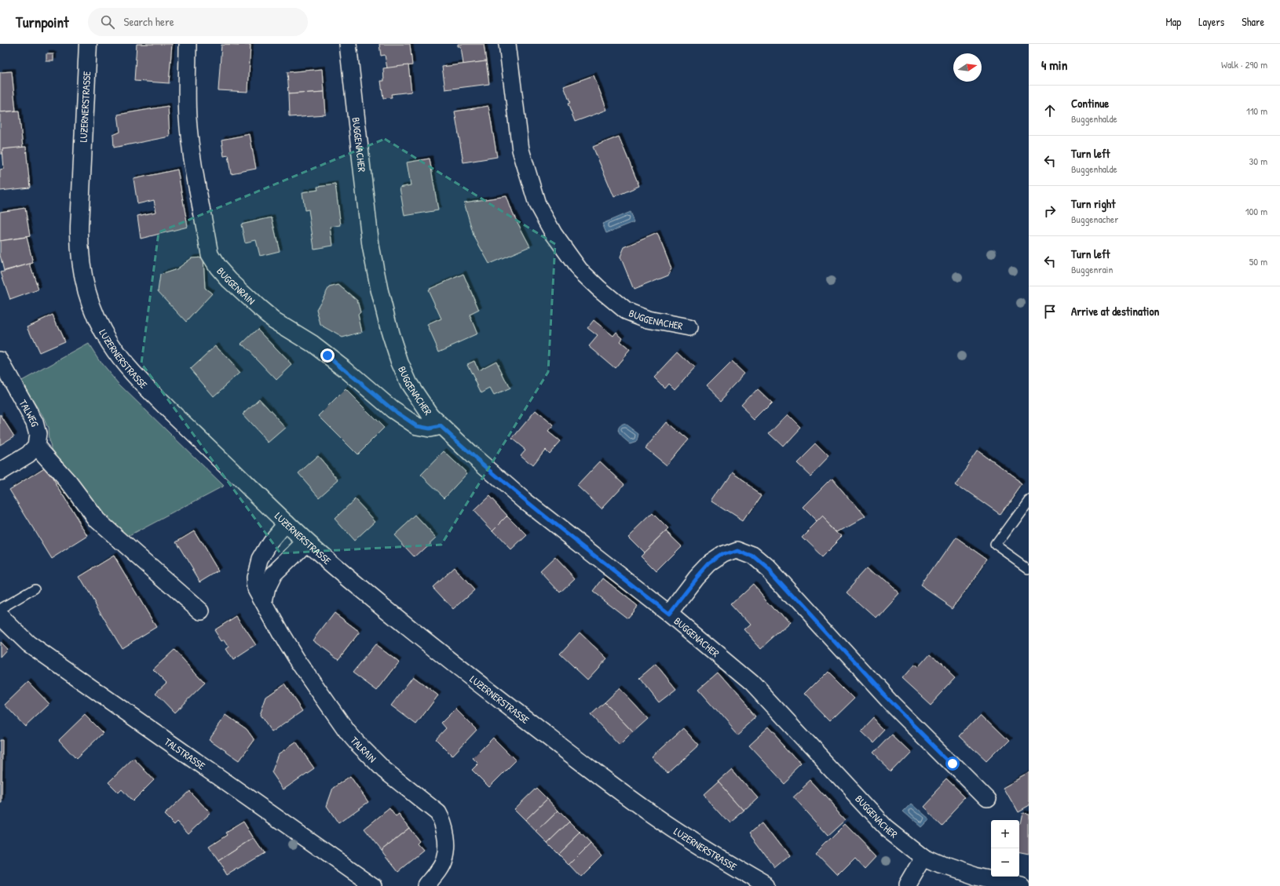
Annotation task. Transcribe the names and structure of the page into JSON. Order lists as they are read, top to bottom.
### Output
{
  "streets": {
    "main road": ["LUZERNERSTRASSE"],
    "street": [
      "BUGGENACHER",
      "BUGGENRAIN",
      "TALWEG",
      "TALRAIN",
      "TALSTRASSE"
    ]
  },
  "crossings": [
    ["LUZERNERSTRASSE", "TALRAIN"],
    ["BUGGENACHER", "BUGGENRAIN"]
  ],
  "north": "right",
  "page": {
    "header": "Turnpoint",
    "search": "Search here",
    "nav": ["Map", "Layers", "Share"],
    "heading": ["4 min", "Walk · 290 m"],
    "list": [
      ["Continue", "Buggenhalde", "110 m"],
      ["Turn left", "Buggenhalde", "30 m"],
      ["Turn right", "Buggenacher", "100 m"],
      ["Turn left", "Buggenrain", "50 m"],
      "Arrive at destination"
    ],
    "map_buttons": ["+", "−"]
  }
}
